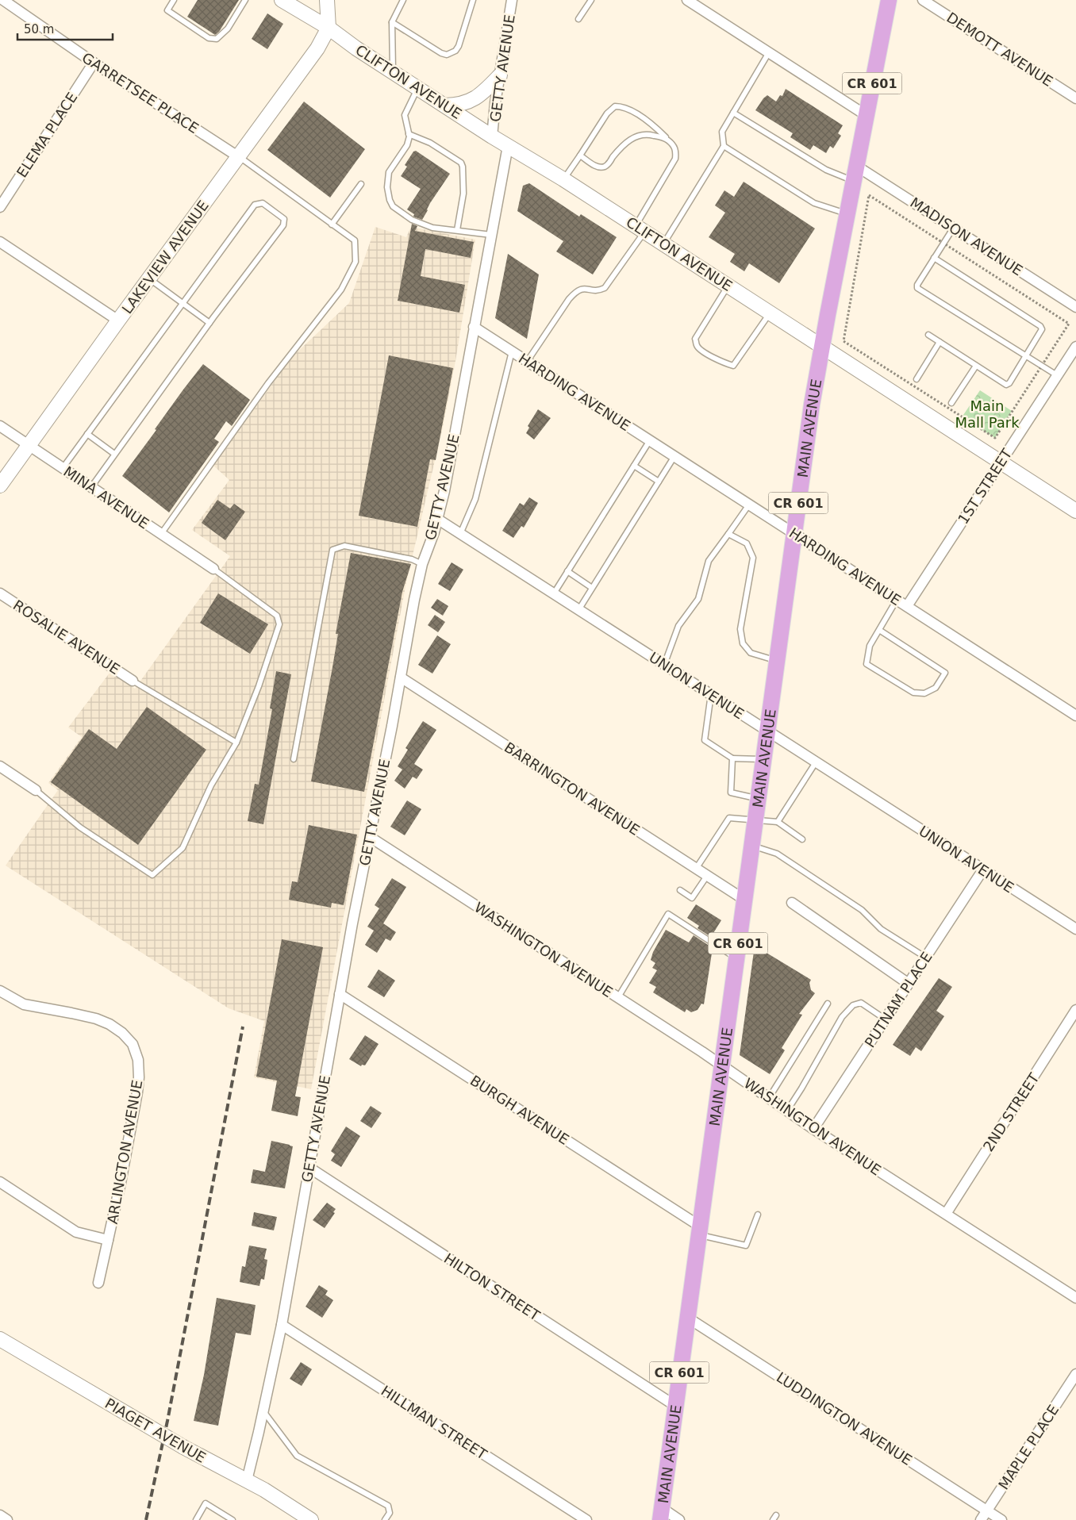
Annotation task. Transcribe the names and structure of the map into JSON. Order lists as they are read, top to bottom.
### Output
{
  "streets": {
    "main road": [
      "CLIFTON AVENUE",
      "CR 601",
      "LAKEVIEW AVENUE",
      "MAIN AVENUE",
      "PIAGET AVENUE"
    ],
    "street": [
      "DEMOTT AVENUE",
      "GETTY AVENUE",
      "GARRETSEE PLACE",
      "ELEMA PLACE",
      "MADISON AVENUE",
      "HARDING AVENUE",
      "1ST STREET",
      "MINA AVENUE",
      "ROSALIE AVENUE",
      "UNION AVENUE",
      "BARRINGTON AVENUE",
      "WASHINGTON AVENUE",
      "PUTNAM PLACE",
      "BURGH AVENUE",
      "2ND STREET",
      "ARLINGTON AVENUE",
      "HILTON STREET",
      "LUDDINGTON AVENUE",
      "HILLMAN STREET",
      "MAPLE PLACE"
    ]
  },
  "crossings": [
    ["GETTY AVENUE", "CLIFTON AVENUE"],
    ["GETTY AVENUE", "HARDING AVENUE"],
    ["GETTY AVENUE", "UNION AVENUE"],
    ["GETTY AVENUE", "BARRINGTON AVENUE"],
    ["GETTY AVENUE", "WASHINGTON AVENUE"],
    ["GETTY AVENUE", "BURGH AVENUE"],
    ["GETTY AVENUE", "HILTON STREET"],
    ["GETTY AVENUE", "HILLMAN STREET"],
    ["GETTY AVENUE", "PIAGET AVENUE"],
    ["CLIFTON AVENUE", "LAKEVIEW AVENUE"],
    ["CLIFTON AVENUE", "MAIN AVENUE"],
    ["CLIFTON AVENUE", "1ST STREET"],
    ["GARRETSEE PLACE", "ELEMA PLACE"],
    ["GARRETSEE PLACE", "LAKEVIEW AVENUE"],
    ["MADISON AVENUE", "MAIN AVENUE"],
    ["LAKEVIEW AVENUE", "MINA AVENUE"],
    ["HARDING AVENUE", "MAIN AVENUE"],
    ["HARDING AVENUE", "1ST STREET"],
    ["MAIN AVENUE", "UNION AVENUE"],
    ["MAIN AVENUE", "BARRINGTON AVENUE"],
    ["MAIN AVENUE", "WASHINGTON AVENUE"],
    ["MAIN AVENUE", "BURGH AVENUE"],
    ["MAIN AVENUE", "HILTON STREET"],
    ["MAIN AVENUE", "LUDDINGTON AVENUE"],
    ["UNION AVENUE", "PUTNAM PLACE"],
    ["WASHINGTON AVENUE", "PUTNAM PLACE"],
    ["WASHINGTON AVENUE", "2ND STREET"],
    ["LUDDINGTON AVENUE", "MAPLE PLACE"]
  ],
  "parks": ["Main Mall Park"],
  "scale_bar": "50 m"
}
